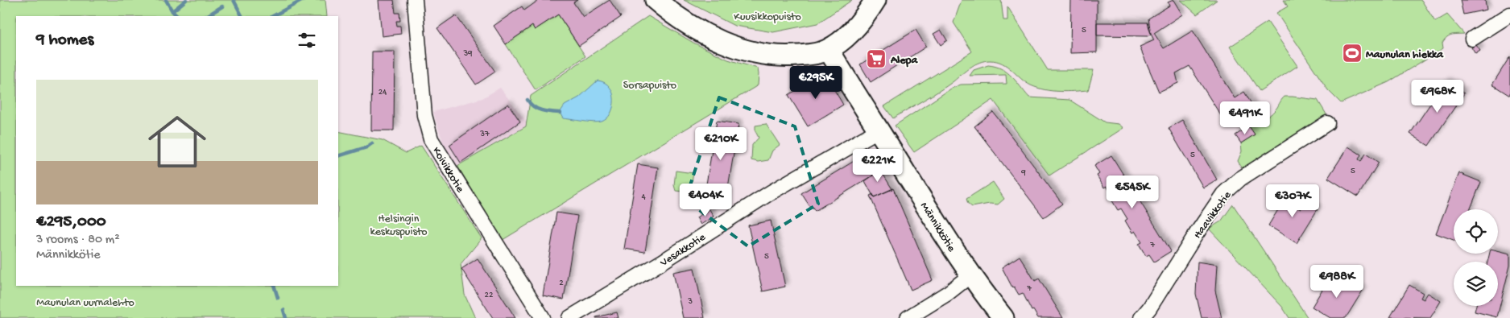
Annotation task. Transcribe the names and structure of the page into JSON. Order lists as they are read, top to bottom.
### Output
{
  "streets": {
    "street": [
      "Koivikkotie",
      "Haavikkotie",
      "Männikkötie",
      "Vesakkotie"
    ]
  },
  "crossings": [
    ["Männikkötie", "Vesakkotie"]
  ],
  "parks": [
    "Kuusikkopuisto",
    "Sorsapuisto",
    "Helsingin keskuspuisto",
    "Maunulan uurnalehto"
  ],
  "places": {
    "sports": ["Maunulan hiekka"],
    "supermarket": ["Alepa"]
  },
  "house_numbers": [
    "5",
    "39",
    "24",
    "37",
    "5",
    "5",
    "9",
    "4",
    "7",
    "5",
    "2",
    "7",
    "22",
    "3"
  ],
  "page": {
    "heading": "9 homes",
    "list": [
      {
        "name": "€295,000",
        "note": "3 rooms · 80 m² · Männikkötie"
      }
    ],
    "price": [
      "€295K",
      "€968K",
      "€491K",
      "€210K",
      "€221K",
      "€545K",
      "€404K",
      "€307K",
      "€988K"
    ]
  }
}
